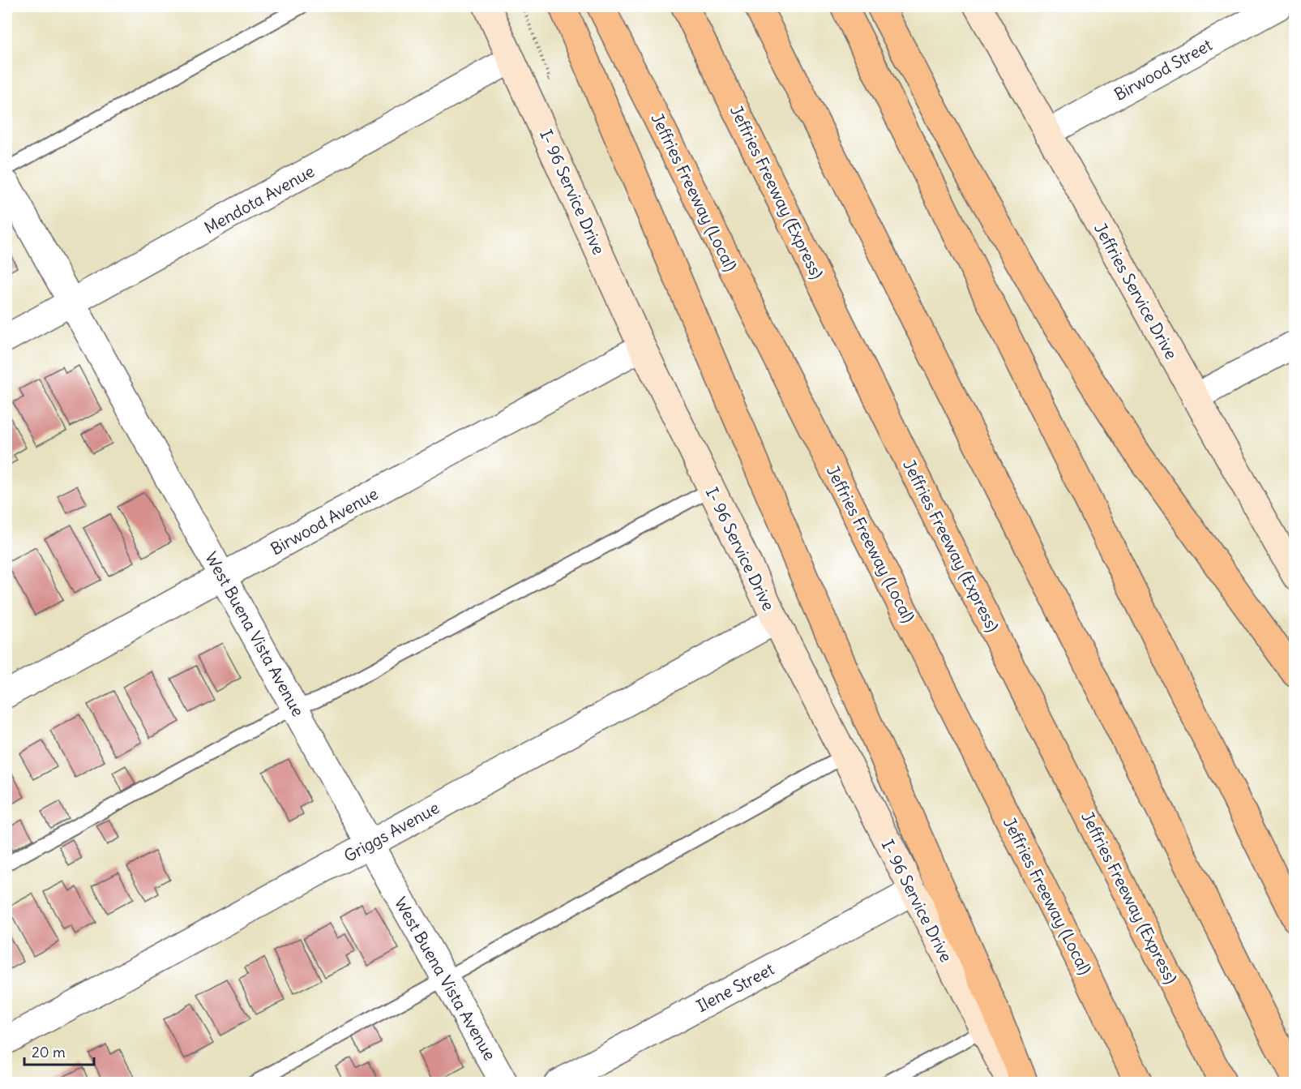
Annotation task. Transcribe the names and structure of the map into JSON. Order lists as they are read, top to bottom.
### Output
{
  "streets": {
    "highway": ["Jeffries Freeway (Local)", "Jeffries Freeway (Express)"],
    "street": [
      "Birwood Street",
      "I- 96 Service Drive",
      "Mendota Avenue",
      "Jeffries Service Drive",
      "Birwood Avenue",
      "West Buena Vista Avenue",
      "Griggs Avenue",
      "Ilene Street"
    ]
  },
  "crossings": [
    ["Birwood Street", "Jeffries Service Drive"],
    ["I- 96 Service Drive", "Mendota Avenue"],
    ["I- 96 Service Drive", "Birwood Avenue"],
    ["I- 96 Service Drive", "Griggs Avenue"],
    ["I- 96 Service Drive", "Ilene Street"],
    ["Mendota Avenue", "West Buena Vista Avenue"],
    ["Birwood Avenue", "West Buena Vista Avenue"],
    ["West Buena Vista Avenue", "Griggs Avenue"]
  ],
  "scale_bar": "20 m"
}
